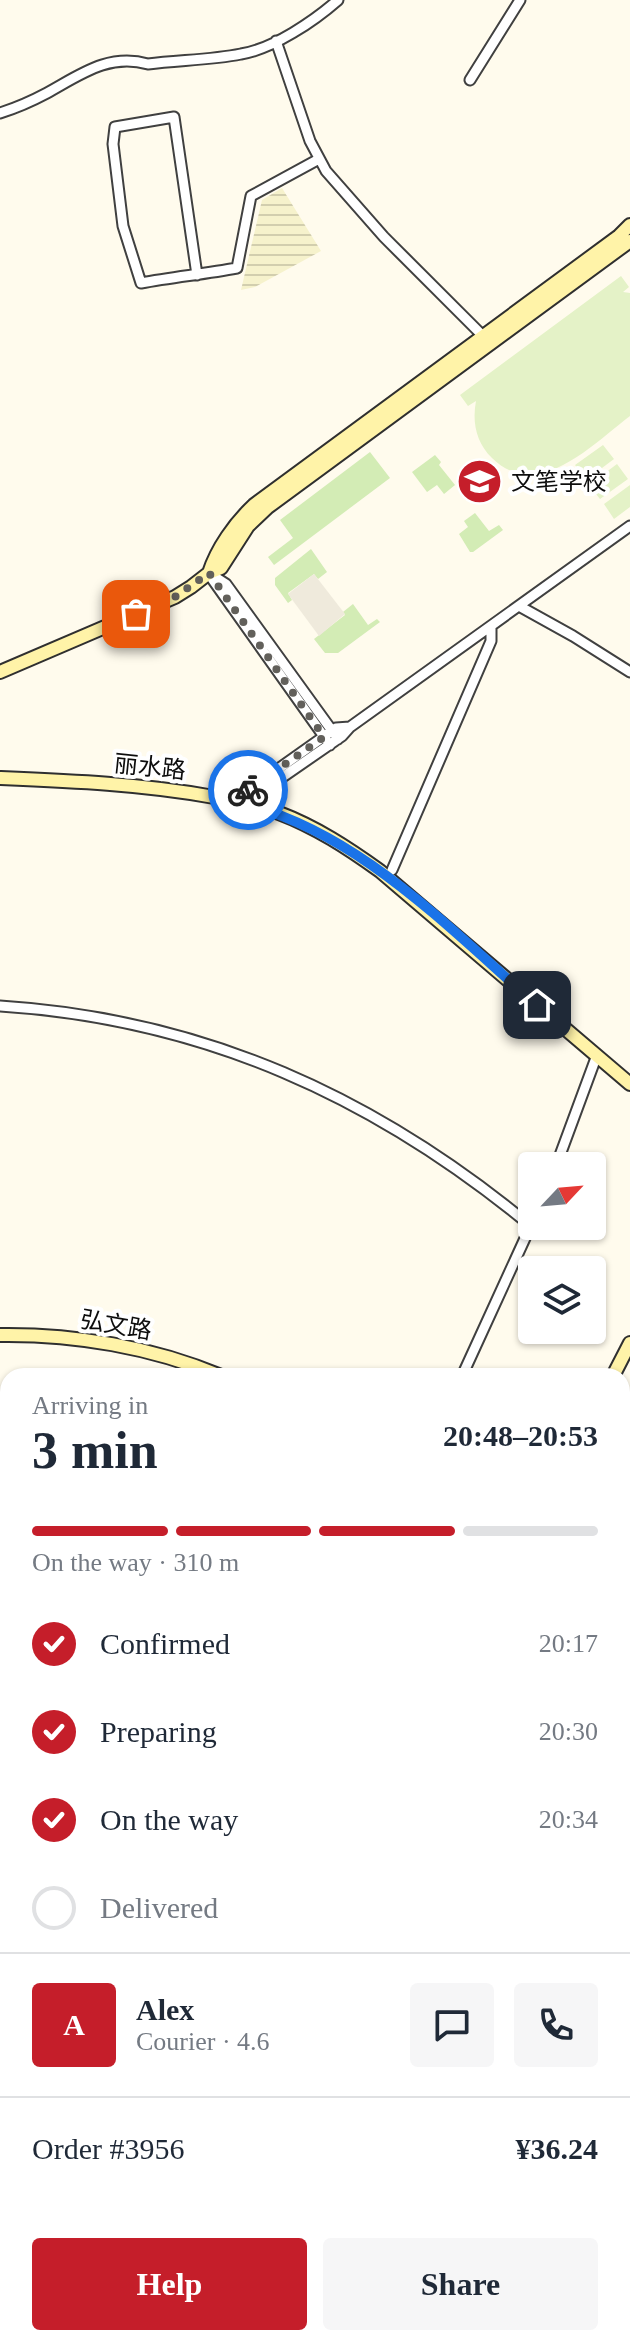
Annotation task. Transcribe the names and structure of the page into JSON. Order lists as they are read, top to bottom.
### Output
{
  "streets": {
    "street": ["丽水路", "弘文路"]
  },
  "places": {
    "school or university": ["文笔学校"]
  },
  "north": "top right",
  "page": {
    "heading": ["3 min", "Arriving in", "20:48–20:53"],
    "panel": [
      "Alex",
      "Courier · 4.6",
      "Order #3956",
      "¥36.24"
    ],
    "bar": "On the way · 310 m",
    "list": [
      ["Confirmed", "20:17"],
      ["Preparing", "20:30"],
      ["On the way", "20:34"],
      "Delivered"
    ],
    "round": "A",
    "buttons": ["Help", "Share"]
  }
}
